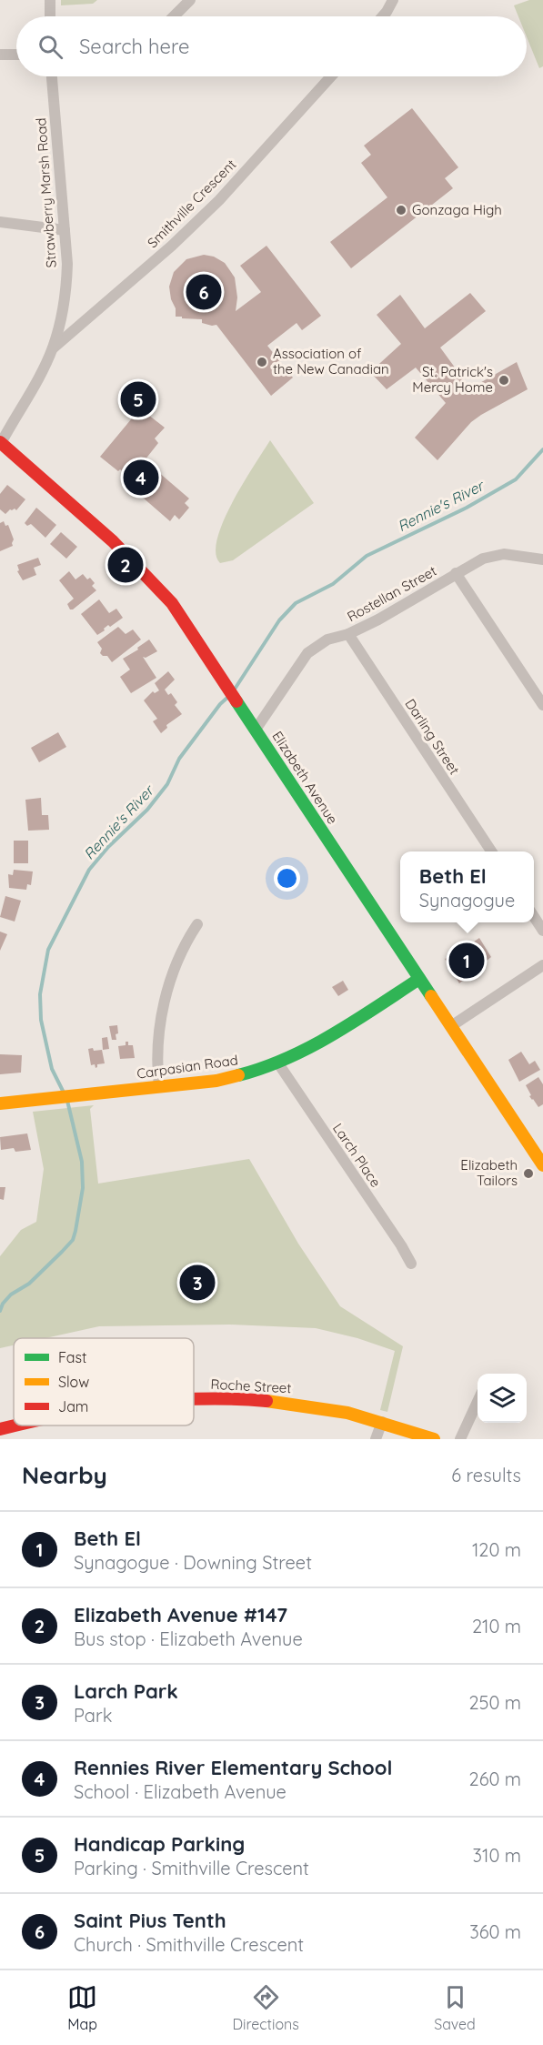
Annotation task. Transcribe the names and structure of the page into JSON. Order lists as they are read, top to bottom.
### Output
{
  "streets": {
    "main road": ["Elizabeth Avenue", "Carpasian Road", "Roche Street"],
    "street": [
      "Strawberry Marsh Road",
      "Smithville Crescent",
      "Rostellan Street",
      "Darling Street",
      "Larch Place"
    ]
  },
  "crossings": [
    ["Strawberry Marsh Road", "Smithville Crescent"],
    ["Strawberry Marsh Road", "Elizabeth Avenue"],
    ["Rostellan Street", "Darling Street"],
    ["Rostellan Street", "Elizabeth Avenue"],
    ["Elizabeth Avenue", "Carpasian Road"],
    ["Carpasian Road", "Larch Place"]
  ],
  "water": ["Rennie's River"],
  "places": [
    "Gonzaga High",
    "Association of the New Canadian",
    "St. Patrick's Mercy Home",
    "Elizabeth Tailors"
  ],
  "legend": ["Fast", "Slow", "Jam"],
  "page": {
    "search": "Search here",
    "pins": [
      "6",
      "5",
      "4",
      "2",
      "1",
      "3"
    ],
    "popup": ["Beth El", "Synagogue"],
    "heading": ["Nearby", "6 results"],
    "list": [
      {
        "mark": "1",
        "name": "Beth El",
        "note": "Synagogue · Downing Street",
        "value": "120 m"
      },
      {
        "mark": "2",
        "name": "Elizabeth Avenue #147",
        "note": "Bus stop · Elizabeth Avenue",
        "value": "210 m"
      },
      {
        "mark": "3",
        "name": "Larch Park",
        "note": "Park",
        "value": "250 m"
      },
      {
        "mark": "4",
        "name": "Rennies River Elementary School",
        "note": "School · Elizabeth Avenue",
        "value": "260 m"
      },
      {
        "mark": "5",
        "name": "Handicap Parking",
        "note": "Parking · Smithville Crescent",
        "value": "310 m"
      },
      {
        "mark": "6",
        "name": "Saint Pius Tenth",
        "note": "Church · Smithville Crescent",
        "value": "360 m"
      }
    ],
    "nav": ["Map", "Directions", "Saved"]
  }
}
